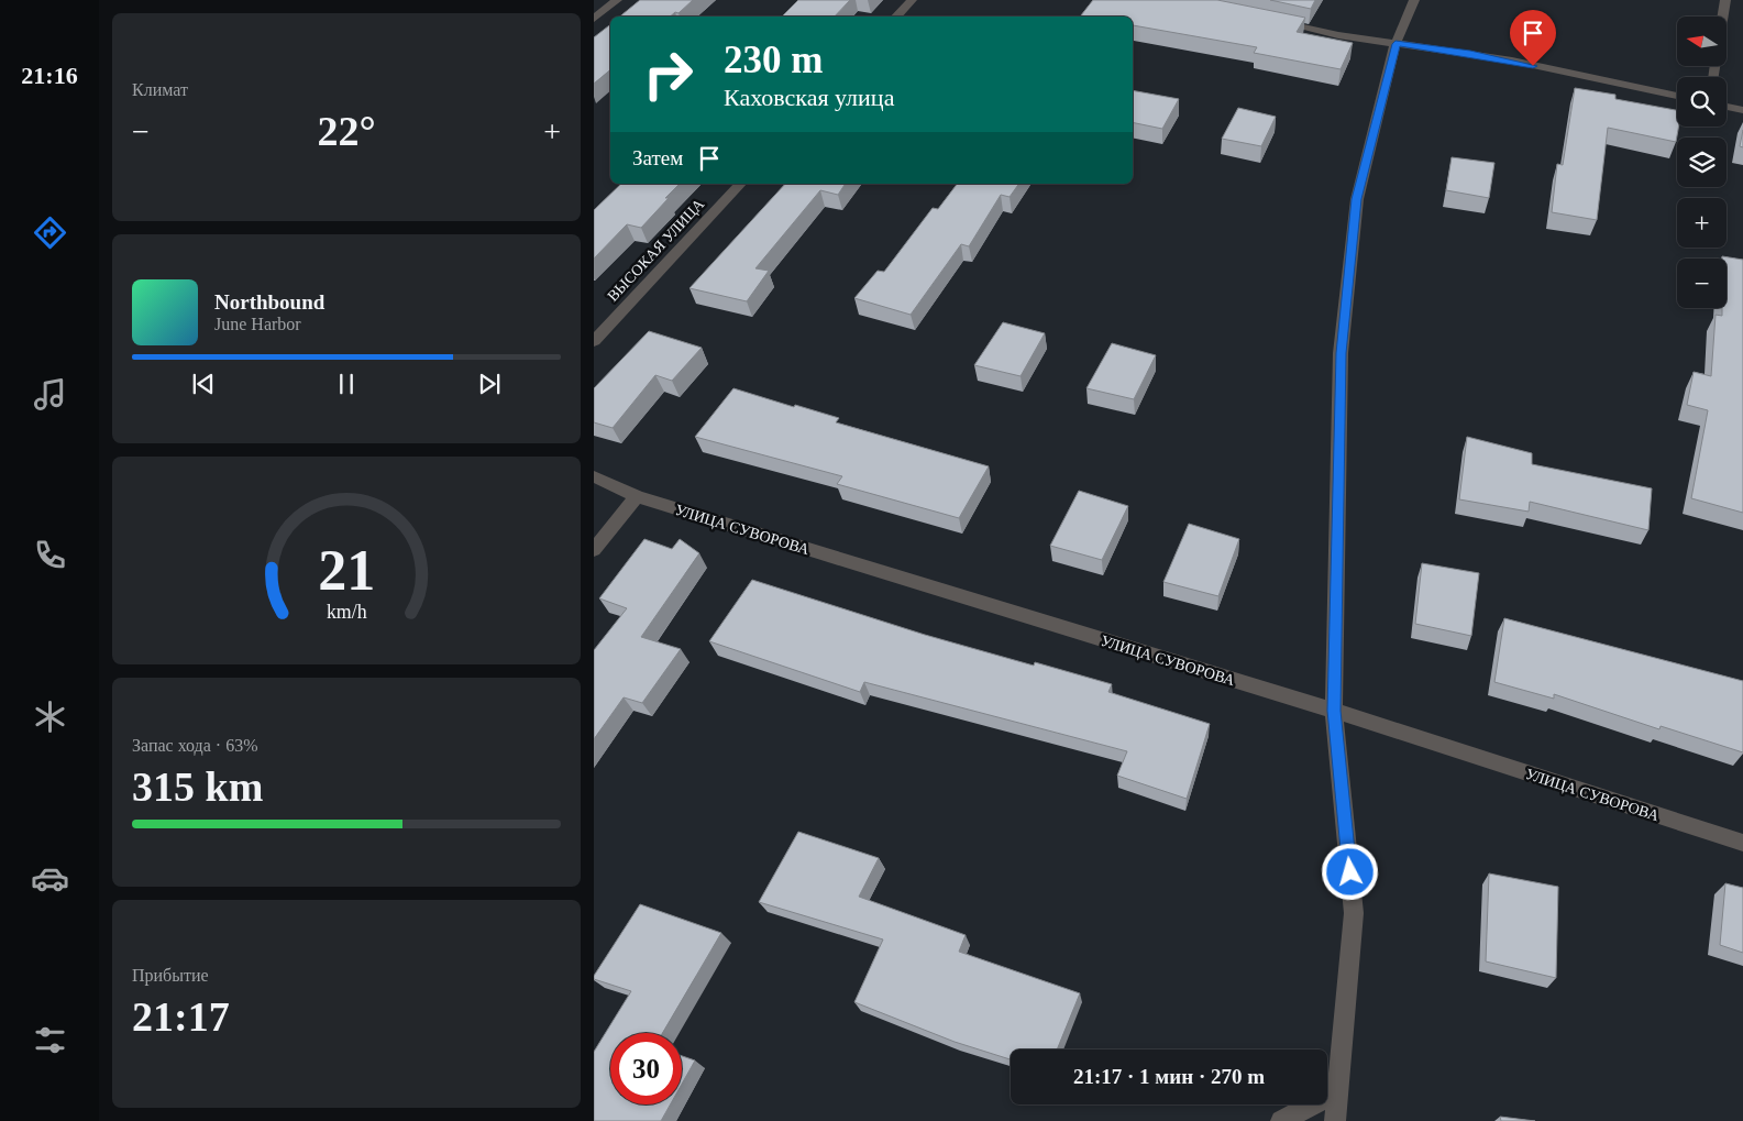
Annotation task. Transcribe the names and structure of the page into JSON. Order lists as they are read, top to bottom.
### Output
{
  "streets": {
    "street": ["ВЫСОКАЯ УЛИЦА", "УЛИЦА СУВОРОВА"]
  },
  "north": "left",
  "page": {
    "tabs": "21:16",
    "tile": [
      "Климат",
      ["Запас хода · 63%", "315 km"],
      ["Прибытие", "21:17"]
    ],
    "map_buttons": ["+", "−"],
    "turn": ["230 m", "Каховская улица"],
    "heat": ["−", "22°", "+"],
    "then": "Затем",
    "song": ["Northbound", "June Harbor"],
    "limit": "30",
    "trip": "21:17 · 1 мин · 270 m",
    "gauge": ["21", "km/h"]
  }
}
